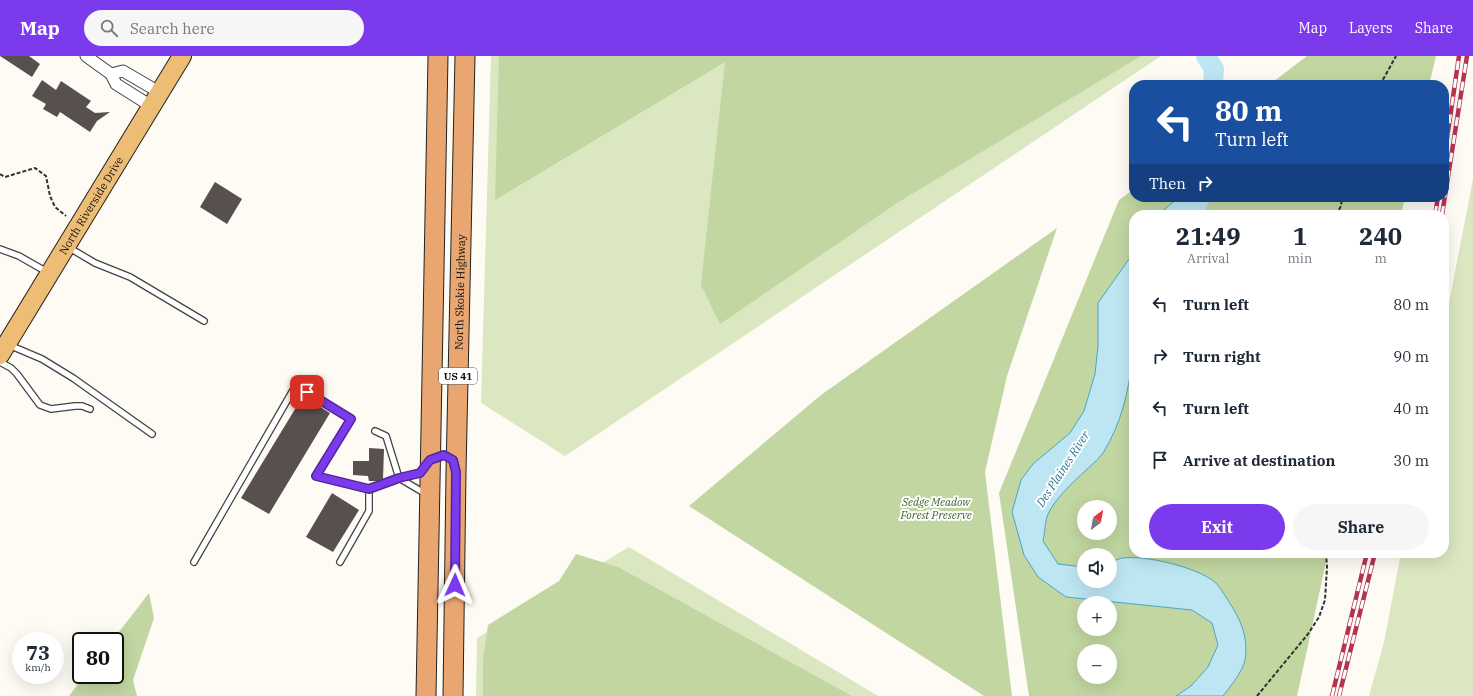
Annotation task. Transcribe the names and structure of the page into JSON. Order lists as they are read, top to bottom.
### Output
{
  "streets": {
    "highway": ["North Skokie Highway", "US 41"],
    "main road": ["North Riverside Drive"]
  },
  "water": ["Des Plaines River"],
  "parks": ["Sedge Meadow Forest Preserve"],
  "north": "top right",
  "page": {
    "header": "Map",
    "search": "Search here",
    "nav": ["Map", "Layers", "Share"],
    "turn": ["80 m", "Turn left"],
    "then": "Then",
    "eta": [
      "21:49",
      "Arrival",
      "1",
      "min",
      "240",
      "m"
    ],
    "list": [
      {
        "name": "Turn left",
        "value": "80 m"
      },
      {
        "name": "Turn right",
        "value": "90 m"
      },
      {
        "name": "Turn left",
        "value": "40 m"
      },
      {
        "name": "Arrive at destination",
        "value": "30 m"
      }
    ],
    "buttons": ["Exit", "Share"],
    "map_buttons": ["+", "−"],
    "speed": "73 km/h",
    "limit": "80"
  }
}
